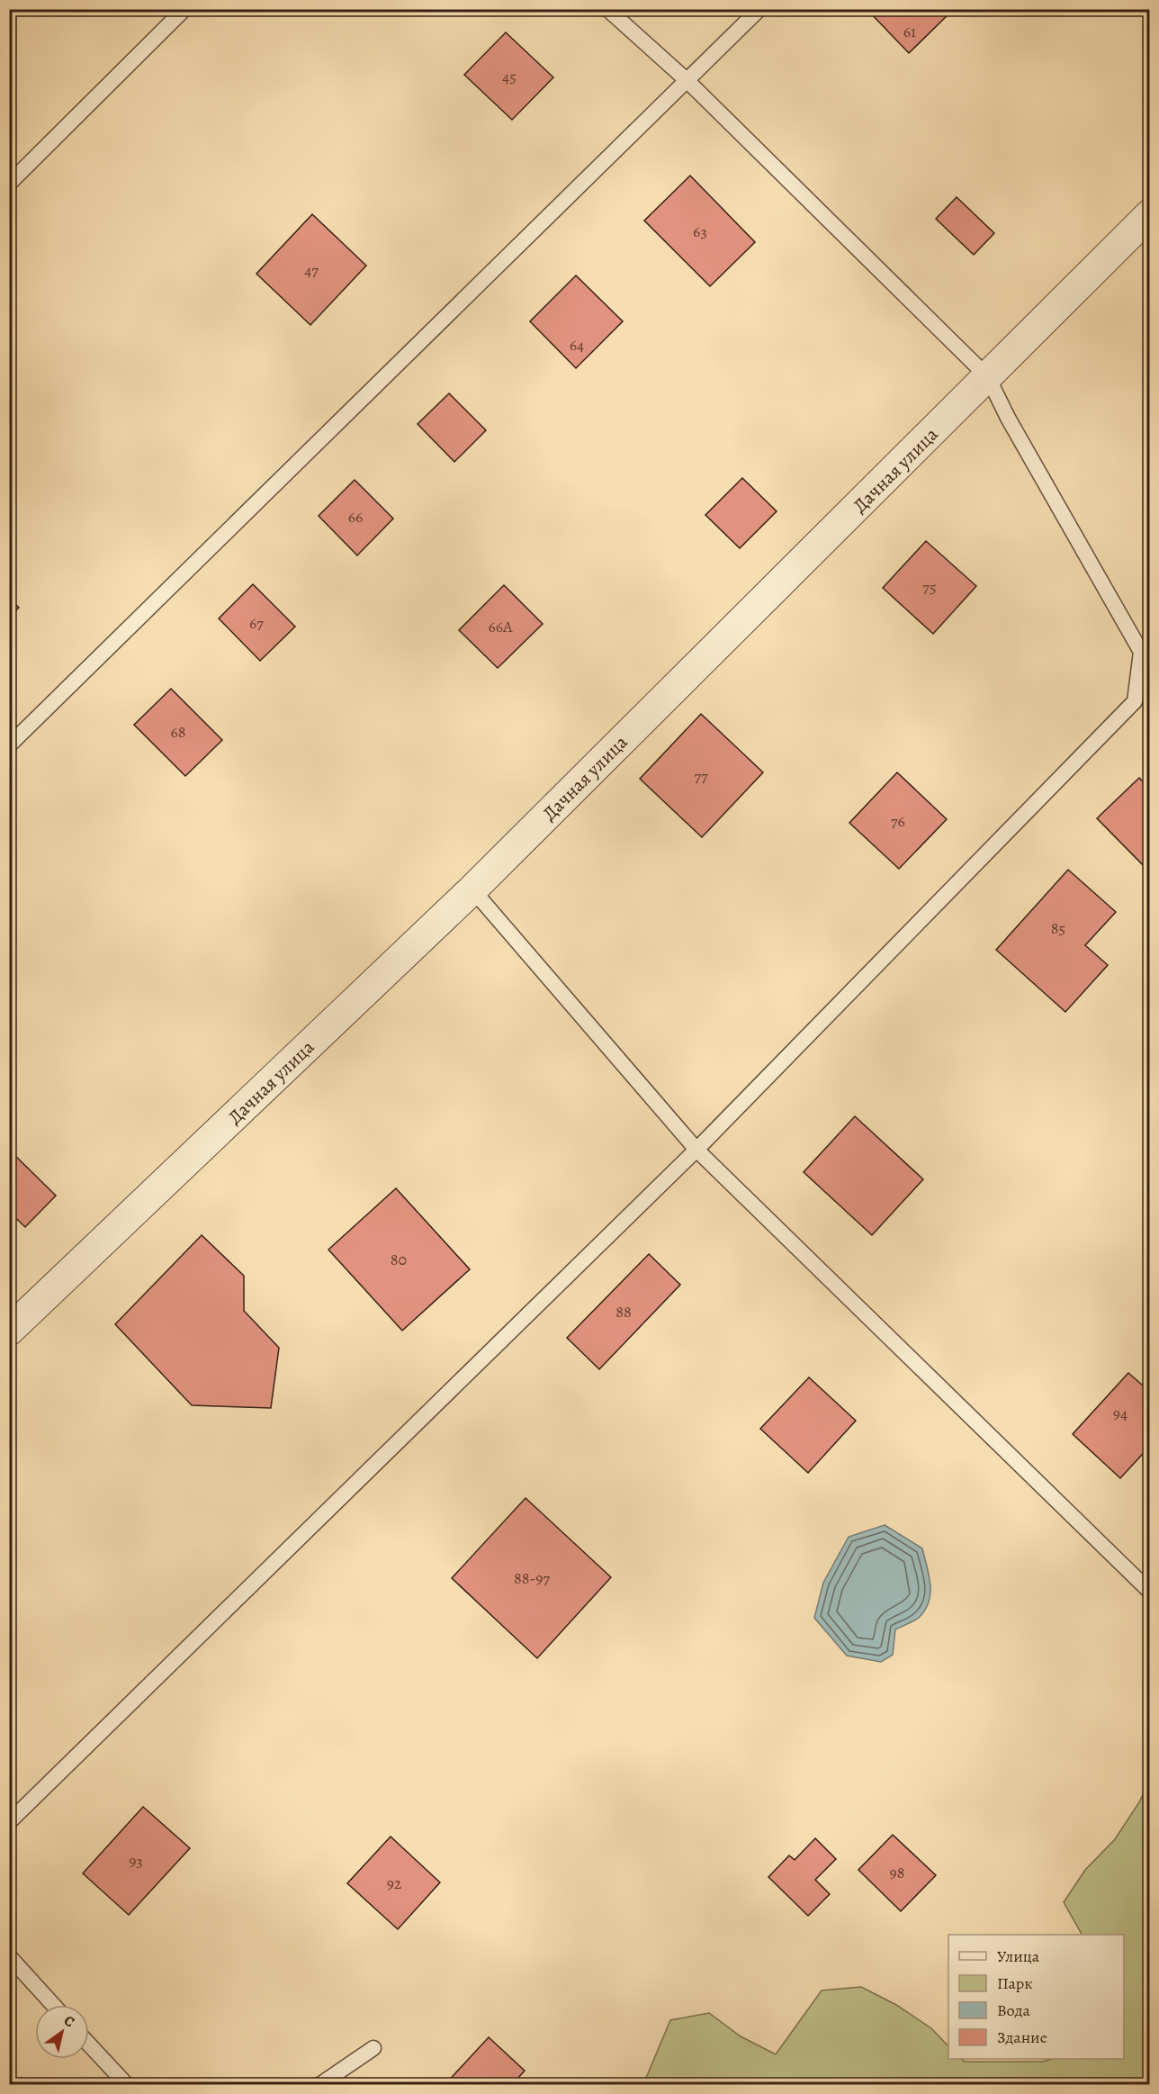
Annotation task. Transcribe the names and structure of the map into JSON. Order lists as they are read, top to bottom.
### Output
{
  "streets": {
    "street": ["Дачная улица"]
  },
  "house_numbers": [
    "61",
    "45",
    "63",
    "47",
    "64",
    "66",
    "75",
    "67",
    "66А",
    "68",
    "77",
    "76",
    "85",
    "80",
    "88",
    "94",
    "88-97",
    "93",
    "98",
    "92"
  ],
  "legend": [
    "Улица",
    "Парк",
    "Вода",
    "Здание"
  ],
  "north": "top right"
}
